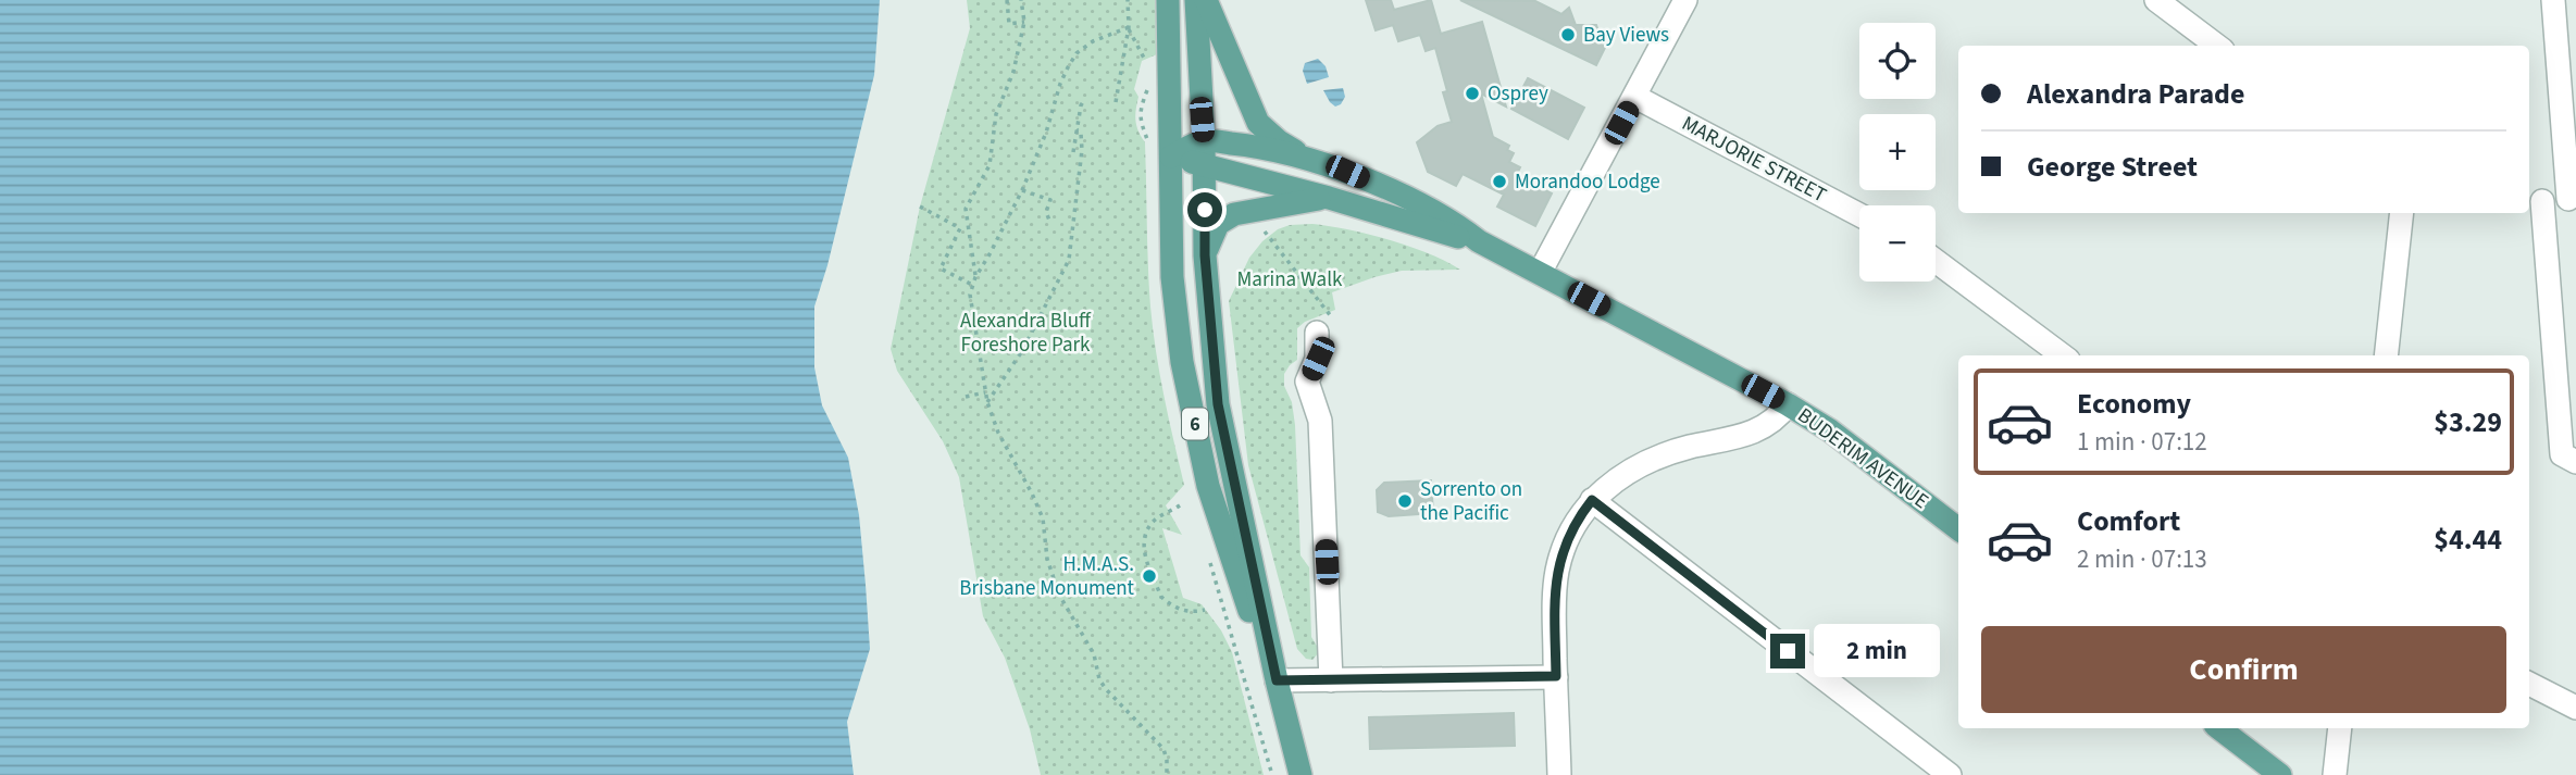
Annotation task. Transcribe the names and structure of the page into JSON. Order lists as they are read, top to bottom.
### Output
{
  "streets": {
    "main road": ["6", "BUDERIM AVENUE"],
    "street": ["MARJORIE STREET"]
  },
  "crossings": [
    ["6", "BUDERIM AVENUE"]
  ],
  "parks": ["Marina Walk", "Alexandra Bluff Foreshore Park"],
  "places": [
    "Bay Views",
    "Osprey",
    "Morandoo Lodge",
    "Sorrento on the Pacific",
    "H.M.A.S. Brisbane Monument"
  ],
  "page": {
    "map_buttons": ["+", "−"],
    "banner": ["Alexandra Parade", "George Street"],
    "list": [
      {
        "name": "Economy",
        "note": "1 min · 07:12",
        "value": "$3.29"
      },
      {
        "name": "Comfort",
        "note": "2 min · 07:13",
        "value": "$4.44"
      }
    ],
    "buttons": "Confirm",
    "bubble": "2 min"
  }
}
